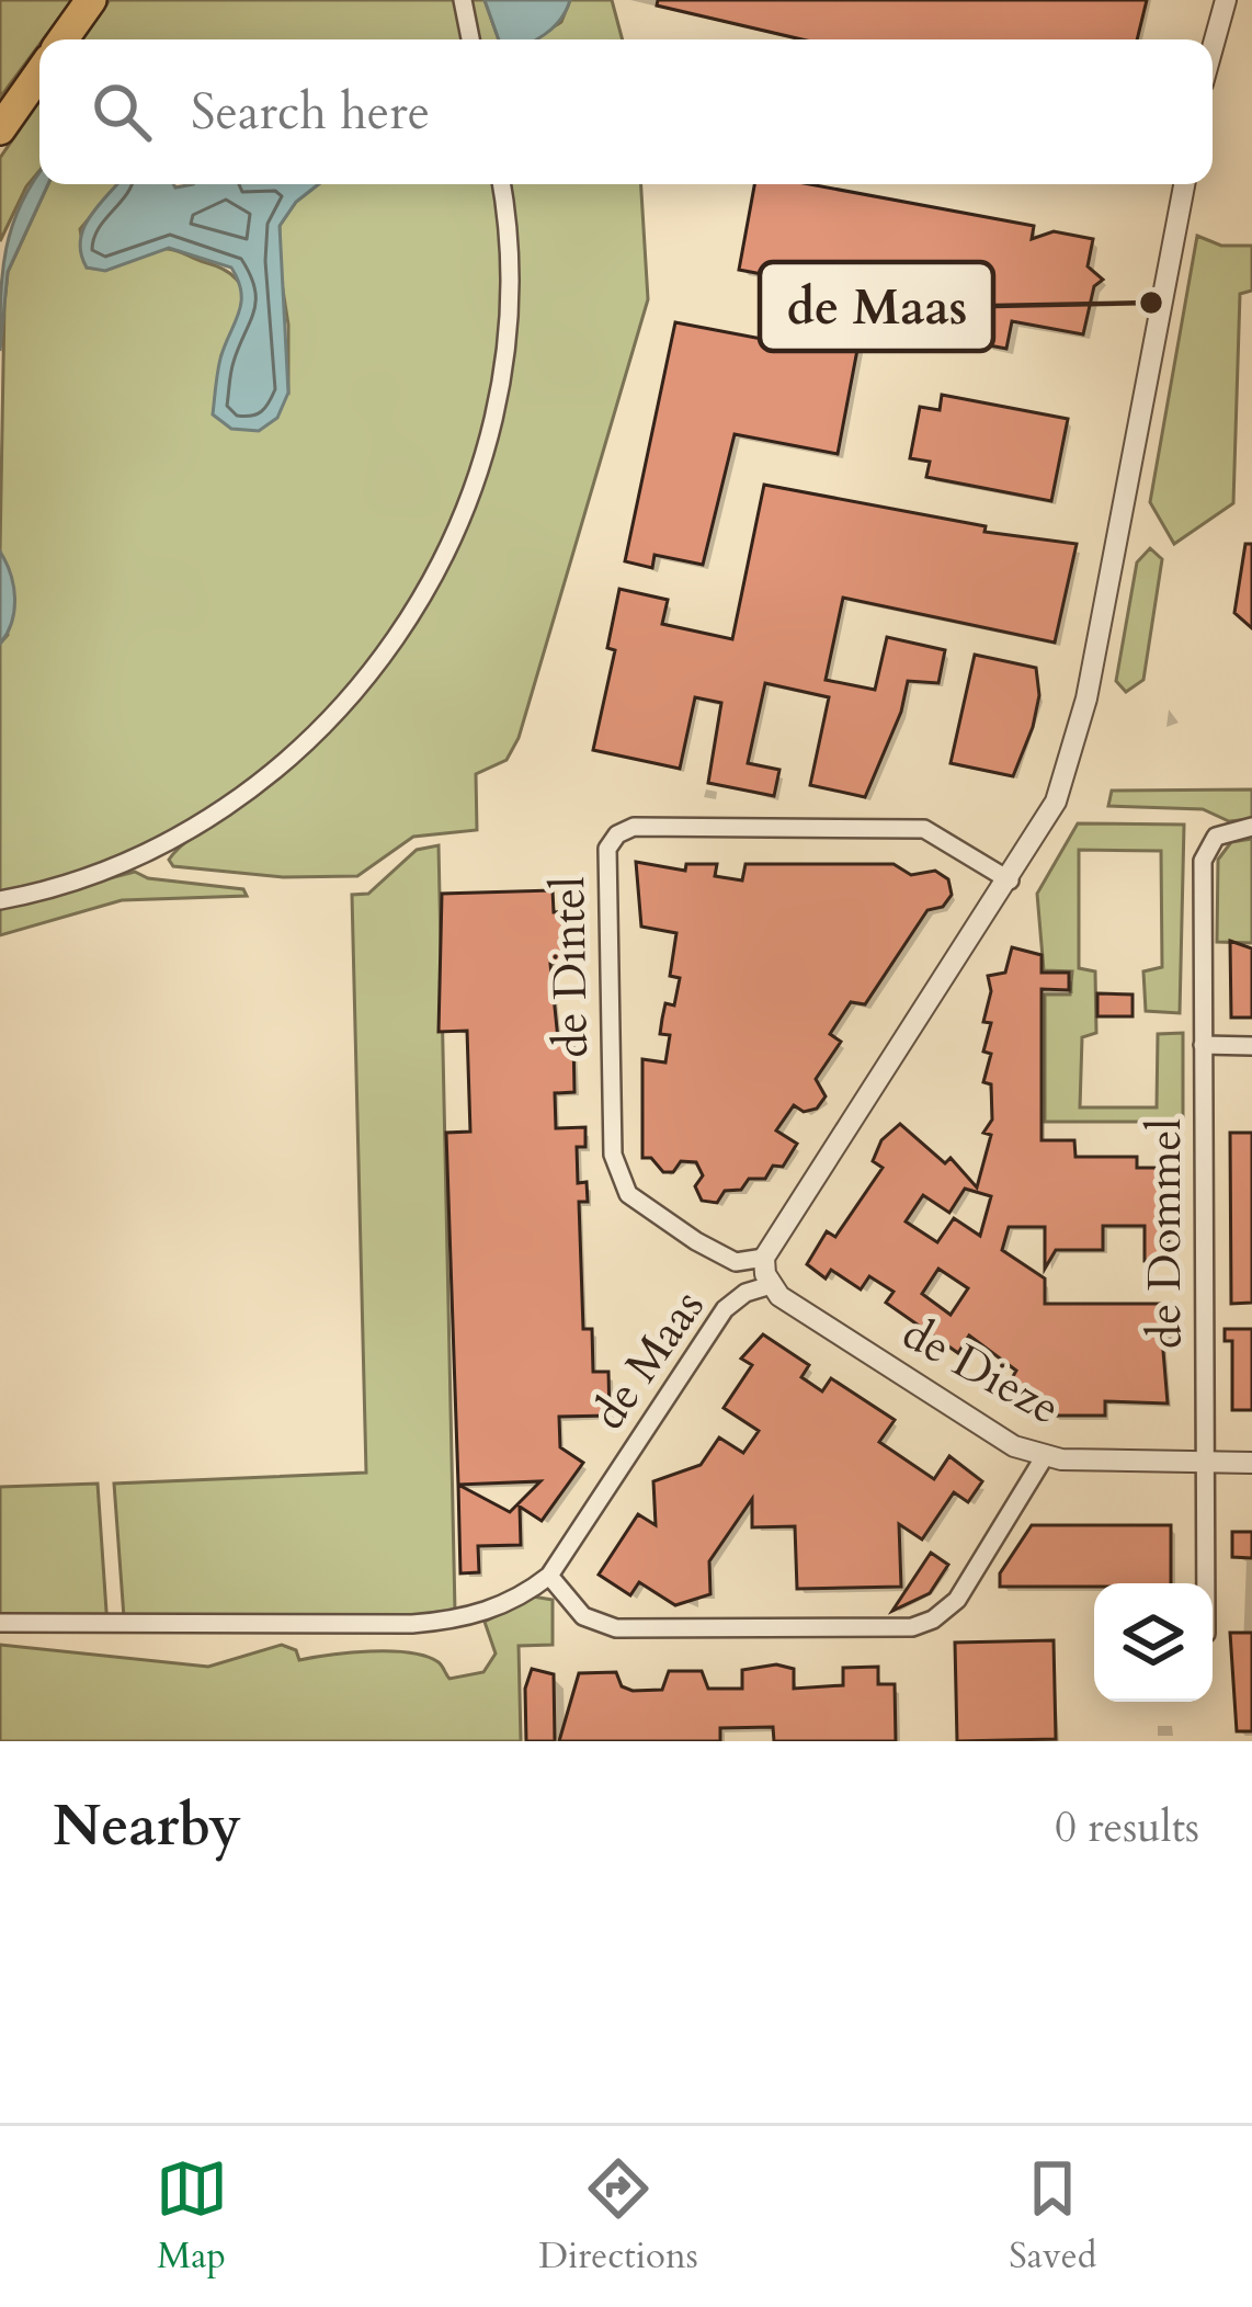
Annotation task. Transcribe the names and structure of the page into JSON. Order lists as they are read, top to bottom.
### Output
{
  "streets": {
    "street": [
      "de Dintel",
      "de Dommel",
      "de Maas",
      "de Dieze"
    ]
  },
  "crossings": [
    ["de Dintel", "de Maas"],
    ["de Dommel", "de Dieze"],
    ["de Maas", "de Dieze"]
  ],
  "places": ["de Maas"],
  "page": {
    "search": "Search here",
    "heading": ["Nearby", "0 results"],
    "nav": ["Map", "Directions", "Saved"]
  }
}
